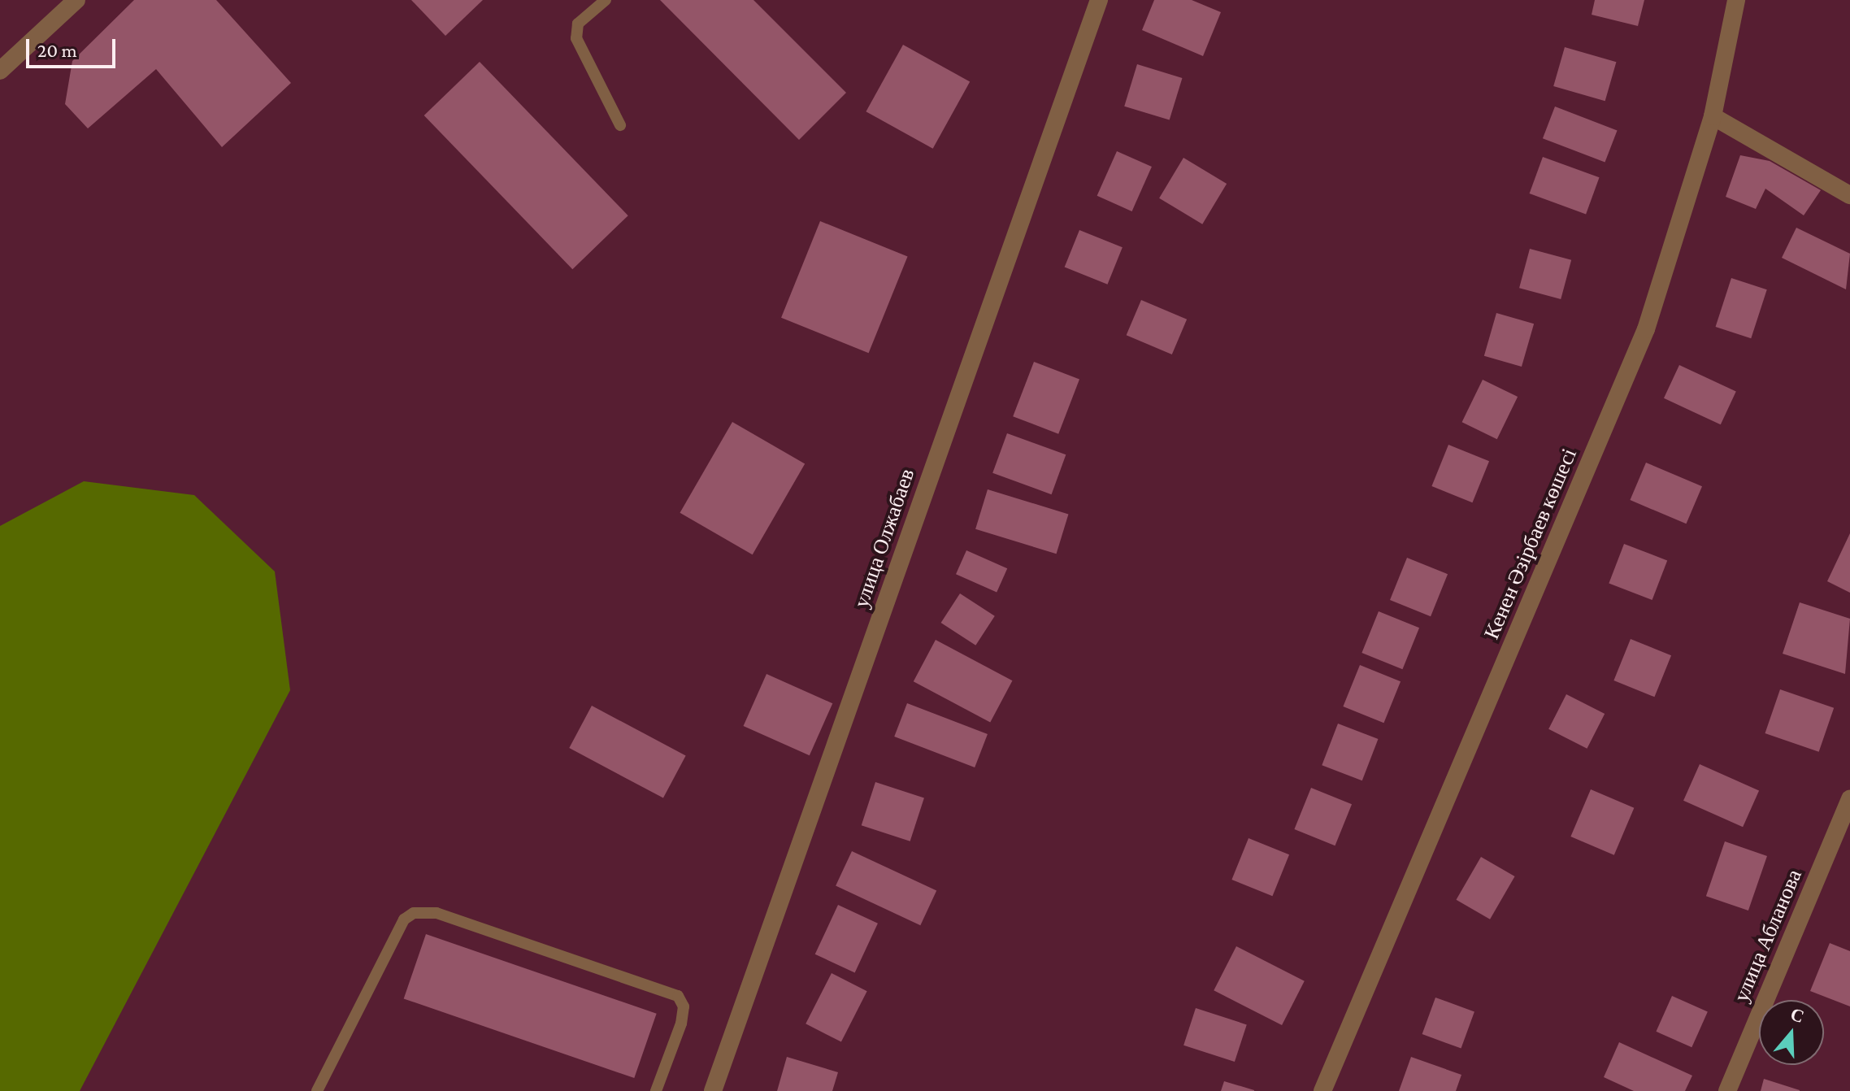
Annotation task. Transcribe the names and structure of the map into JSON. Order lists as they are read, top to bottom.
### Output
{
  "streets": {
    "street": ["улица Олжабаев", "Кенен Әзірбаев көшесі", "улица Абланова"]
  },
  "scale_bar": "20 m",
  "north": "top"
}
